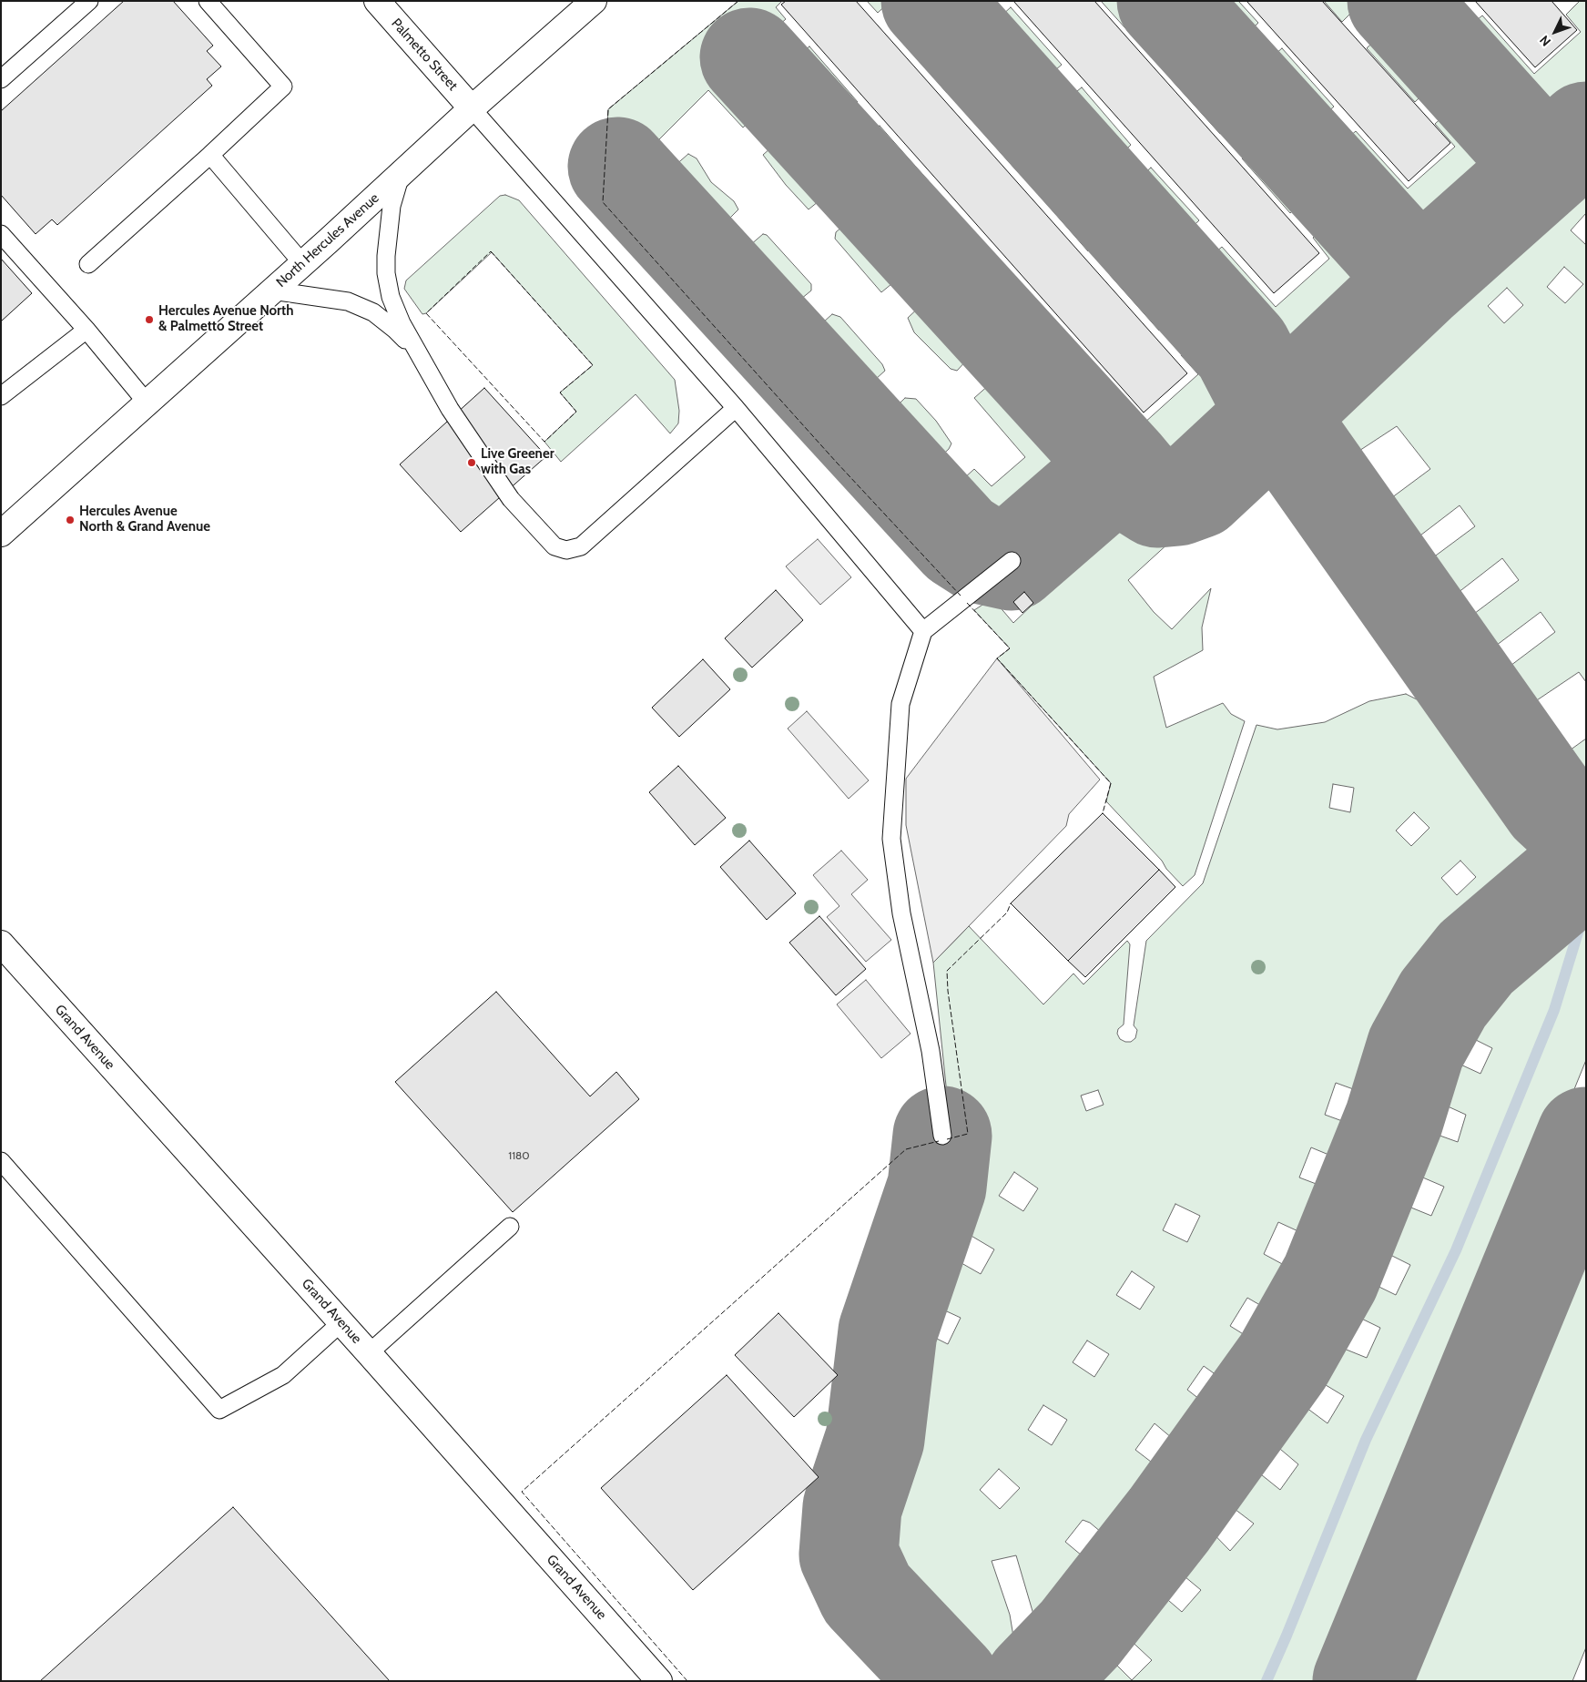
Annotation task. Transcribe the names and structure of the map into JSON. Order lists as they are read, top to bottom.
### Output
{
  "streets": {
    "street": ["Palmetto Street", "North Hercules Avenue", "Grand Avenue"]
  },
  "crossings": [
    ["Palmetto Street", "North Hercules Avenue"]
  ],
  "places": ["Hercules Avenue North & Palmetto Street", "Live Greener with Gas", "Hercules Avenue North & Grand Avenue"],
  "house_numbers": ["1180"],
  "north": "bottom left"
}
